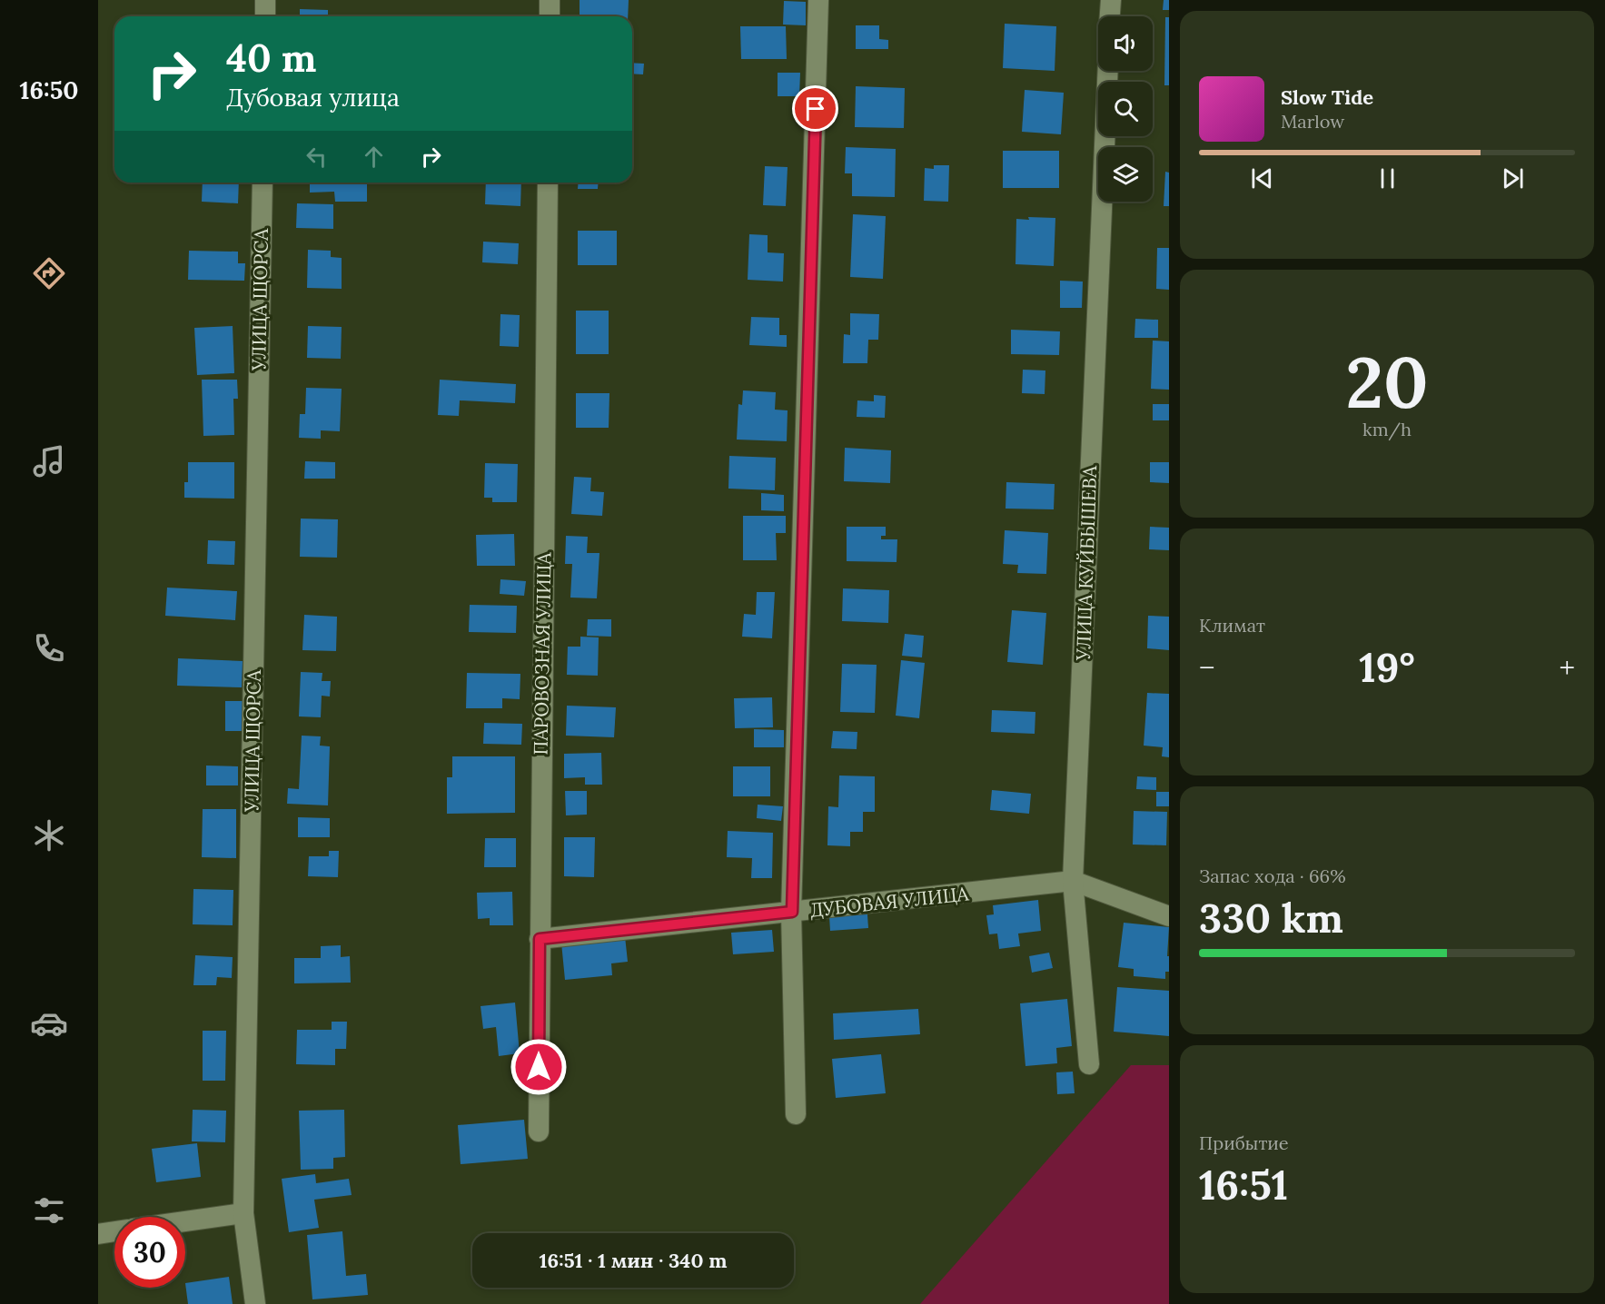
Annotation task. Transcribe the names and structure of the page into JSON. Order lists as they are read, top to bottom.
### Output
{
  "streets": {
    "street": [
      "УЛИЦА ЩОРСА",
      "УЛИЦА КУЙБЫШЕВА",
      "ПАРОВОЗНАЯ УЛИЦА",
      "ДУБОВАЯ УЛИЦА"
    ]
  },
  "crossings": [
    ["УЛИЦА КУЙБЫШЕВА", "ДУБОВАЯ УЛИЦА"],
    ["ПАРОВОЗНАЯ УЛИЦА", "ДУБОВАЯ УЛИЦА"]
  ],
  "page": {
    "tabs": "16:50",
    "turn": ["40 m", "Дубовая улица"],
    "song": ["Slow Tide", "Marlow"],
    "tile": [
      ["20", "km/h"],
      "Климат",
      ["Запас хода · 66%", "330 km"],
      ["Прибытие", "16:51"]
    ],
    "heat": ["−", "19°", "+"],
    "limit": "30",
    "trip": "16:51 · 1 мин · 340 m"
  }
}
